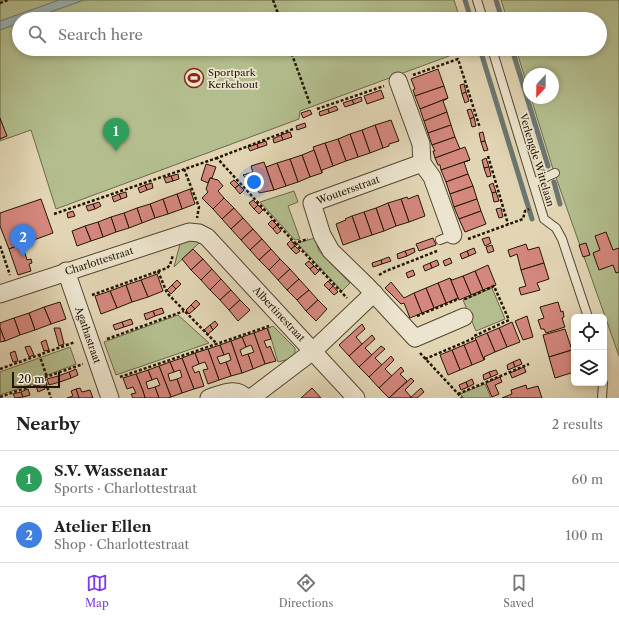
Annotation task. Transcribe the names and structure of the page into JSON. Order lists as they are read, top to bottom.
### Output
{
  "streets": {
    "street": [
      "Woutersstraat",
      "Charlottestraat",
      "Albertinestraat",
      "Agathastraat"
    ],
    "lane": ["Verlengde Wittelaan"]
  },
  "crossings": [
    ["Charlottestraat", "Albertinestraat"],
    ["Charlottestraat", "Agathastraat"]
  ],
  "places": {
    "sports": ["Sportpark Kerkehout"]
  },
  "scale_bar": "20 m",
  "north": "bottom",
  "page": {
    "search": "Search here",
    "pins": ["1", "2"],
    "scale": "20 m",
    "heading": ["Nearby", "2 results"],
    "list": [
      {
        "mark": "1",
        "name": "S.V. Wassenaar",
        "note": "Sports · Charlottestraat",
        "value": "60 m"
      },
      {
        "mark": "2",
        "name": "Atelier Ellen",
        "note": "Shop · Charlottestraat",
        "value": "100 m"
      }
    ],
    "nav": ["Map", "Directions", "Saved"]
  }
}
